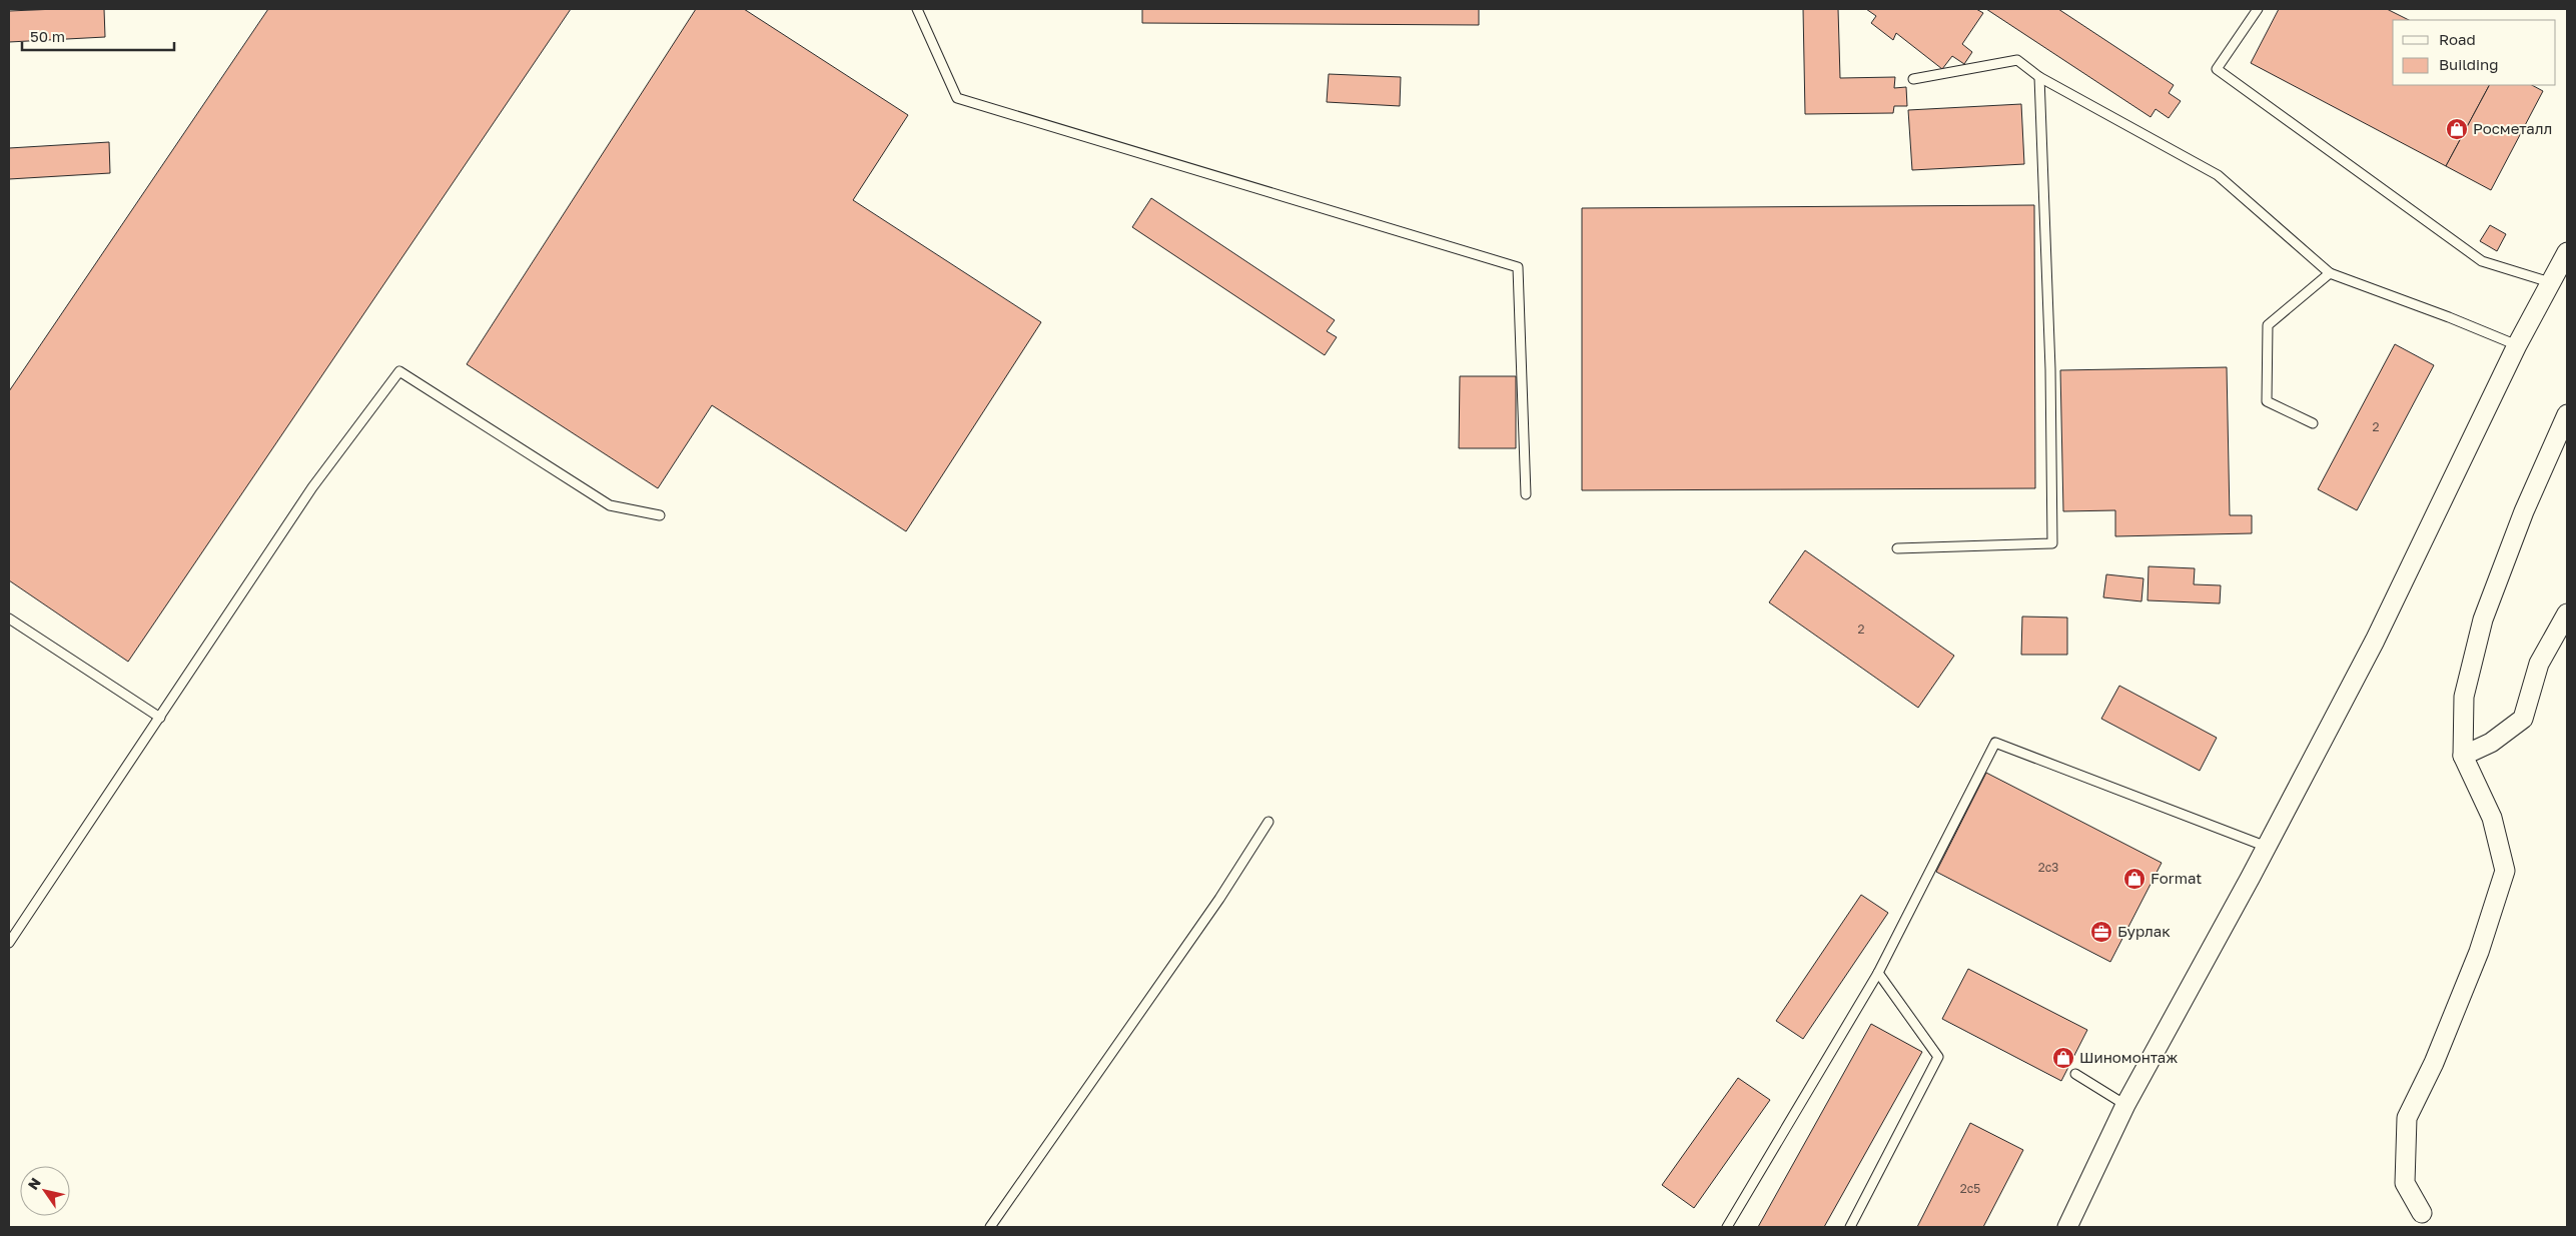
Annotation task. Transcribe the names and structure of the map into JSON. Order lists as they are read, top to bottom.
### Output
{
  "places": {
    "shop": ["Росметалл", "Format", "Шиномонтаж"],
    "office": ["Бурлак"]
  },
  "house_numbers": [
    "2",
    "2",
    "2с3",
    "2с5"
  ],
  "legend": ["Road", "Building"],
  "scale_bar": "50 m",
  "north": "top left"
}
